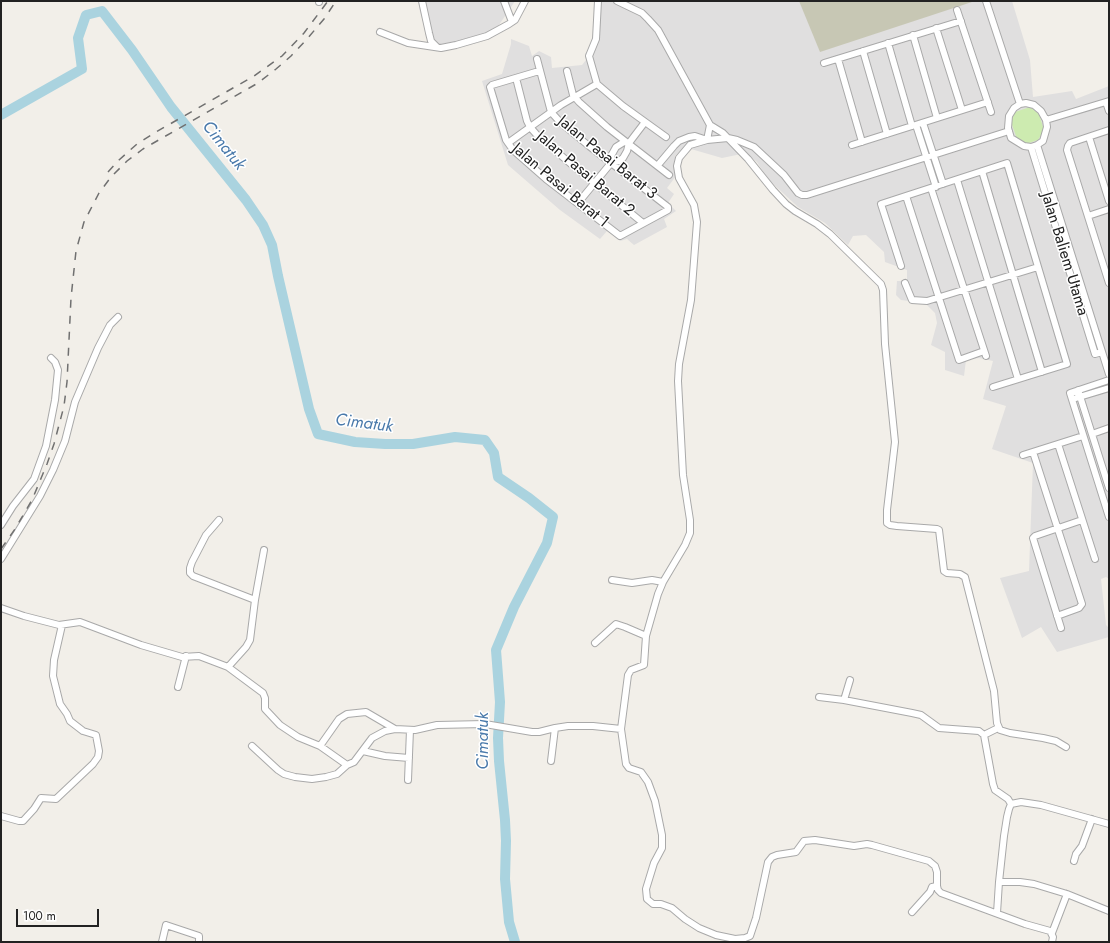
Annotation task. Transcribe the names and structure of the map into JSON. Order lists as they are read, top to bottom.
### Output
{
  "streets": {
    "street": [
      "Jalan Pasai Barat 3",
      "Jalan Pasai Barat 2",
      "Jalan Pasai Barat 1",
      "Jalan Baliem Utama"
    ]
  },
  "crossings": [
    ["Jalan Pasai Barat 3", "Jalan Pasai Barat 2"],
    ["Jalan Pasai Barat 3", "Jalan Pasai Barat 1"],
    ["Jalan Pasai Barat 2", "Jalan Pasai Barat 1"]
  ],
  "water": ["Cimatuk"],
  "scale_bar": "100 m"
}
